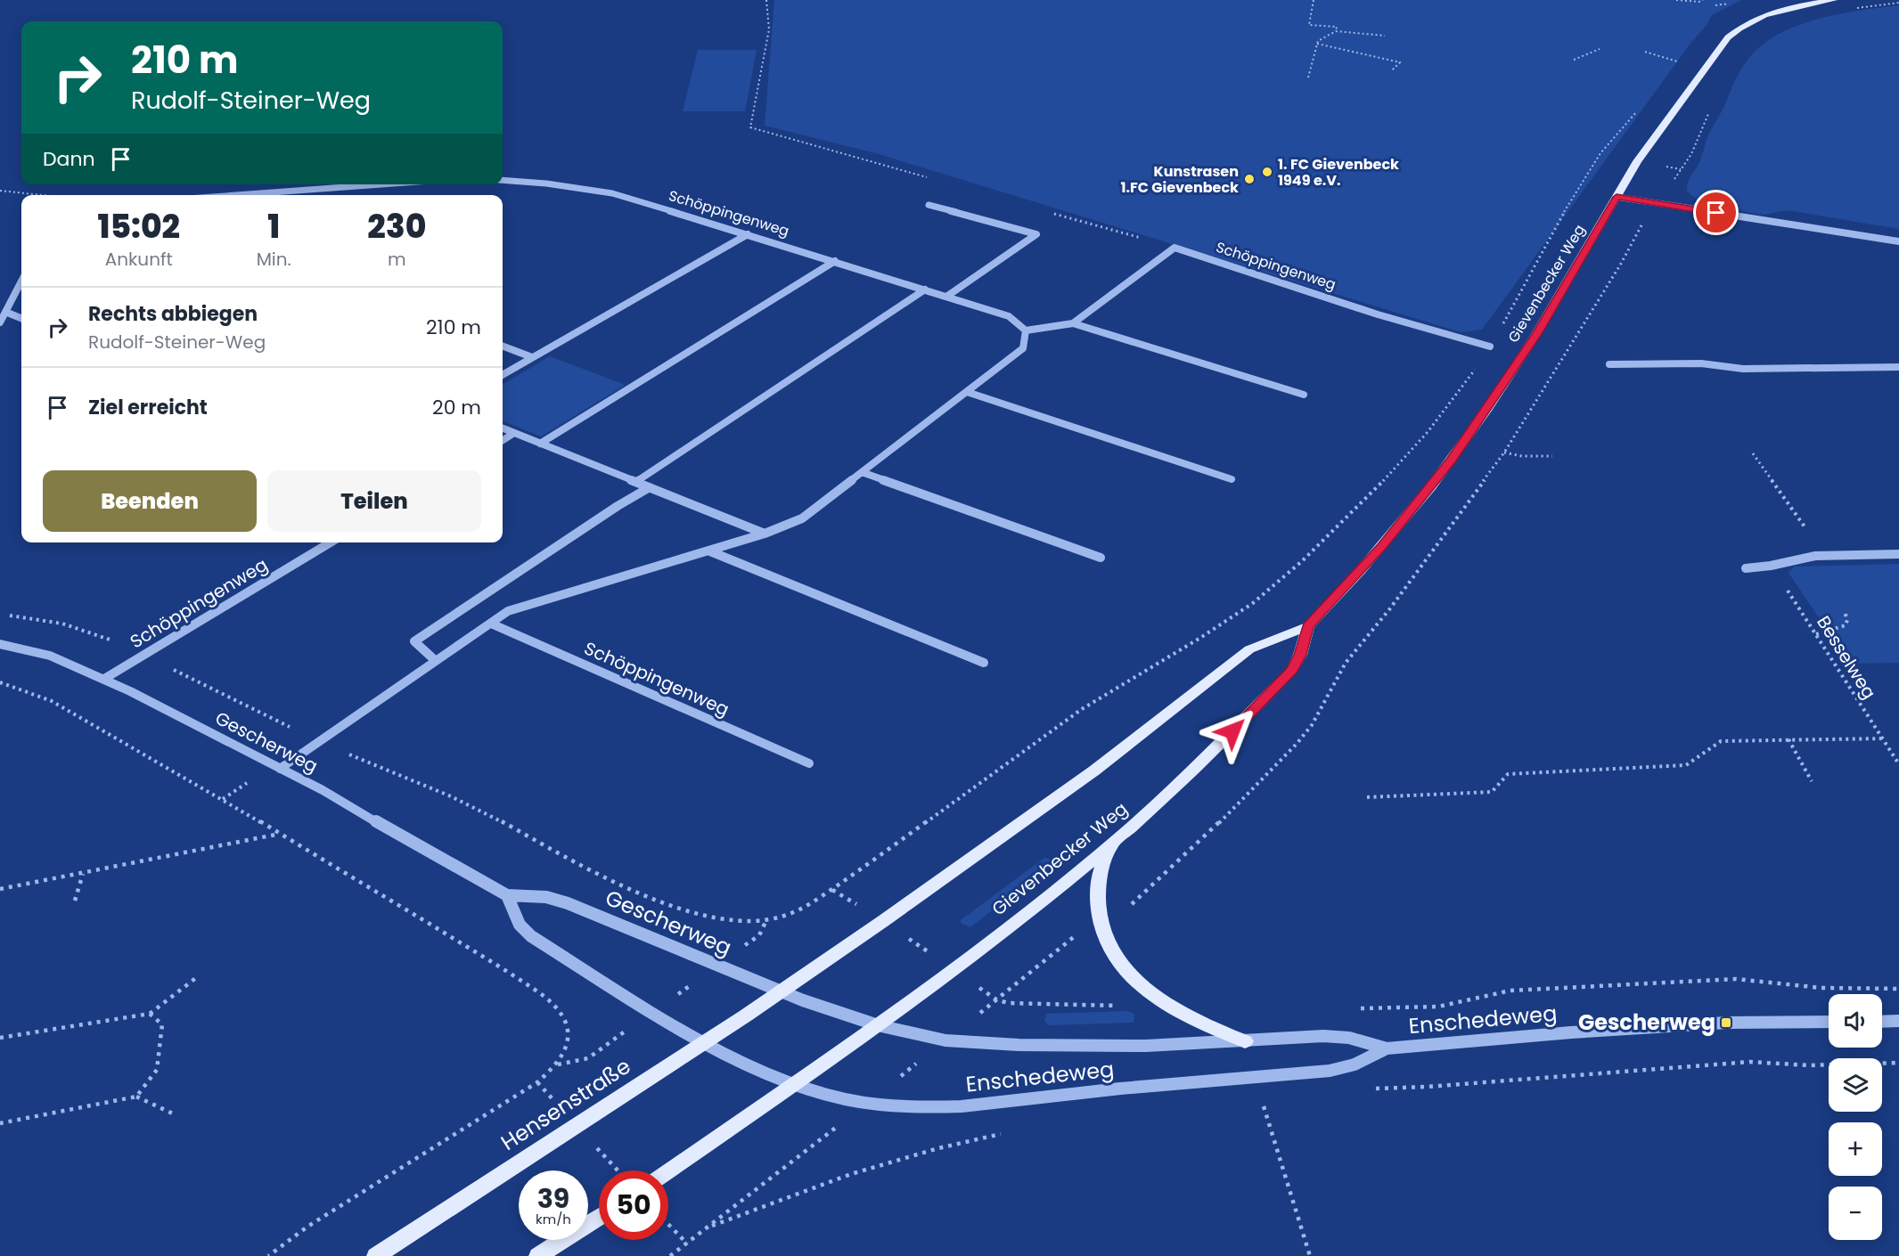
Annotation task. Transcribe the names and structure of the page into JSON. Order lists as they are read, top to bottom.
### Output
{
  "streets": {
    "main road": ["Gievenbecker Weg", "Hensenstraße"],
    "street": ["Schöppingenweg", "Gescherweg", "Enschedeweg"],
    "path": ["Besselweg"]
  },
  "crossings": [
    ["Schöppingenweg", "Gescherweg"],
    ["Gievenbecker Weg", "Gescherweg"],
    ["Gievenbecker Weg", "Enschedeweg"],
    ["Gievenbecker Weg", "Hensenstraße"],
    ["Gescherweg", "Enschedeweg"],
    ["Gescherweg", "Hensenstraße"],
    ["Enschedeweg", "Hensenstraße"]
  ],
  "places": {
    "other": ["1. FC Gievenbeck 1949 e.V.", "Kunstrasen 1.FC Gievenbeck"],
    "transit": ["Gescherweg"]
  },
  "page": {
    "turn": ["210 m", "Rudolf-Steiner-Weg"],
    "then": "Dann",
    "eta": [
      "15:02",
      "Ankunft",
      "1",
      "Min.",
      "230",
      "m"
    ],
    "list": [
      {
        "name": "Rechts abbiegen",
        "note": "Rudolf-Steiner-Weg",
        "value": "210 m"
      },
      {
        "name": "Ziel erreicht",
        "value": "20 m"
      }
    ],
    "buttons": ["Beenden", "Teilen"],
    "map_buttons": ["+", "−"],
    "speed": "39 km/h",
    "limit": "50"
  }
}
